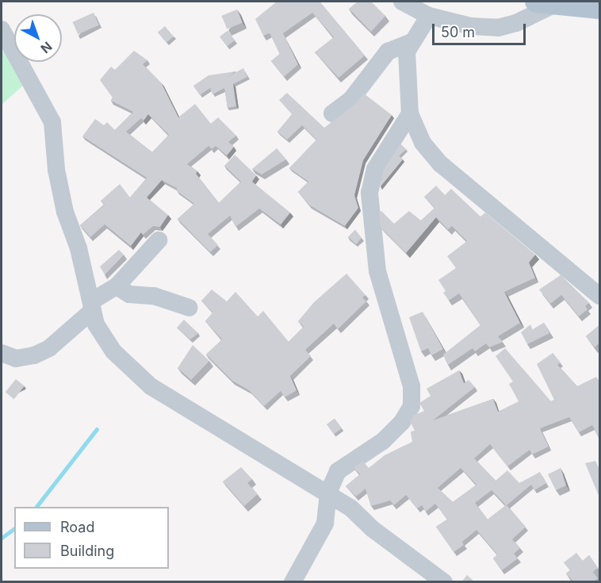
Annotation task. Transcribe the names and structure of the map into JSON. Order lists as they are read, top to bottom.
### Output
{
  "legend": ["Road", "Building"],
  "scale_bar": "50 m",
  "north": "bottom right"
}
